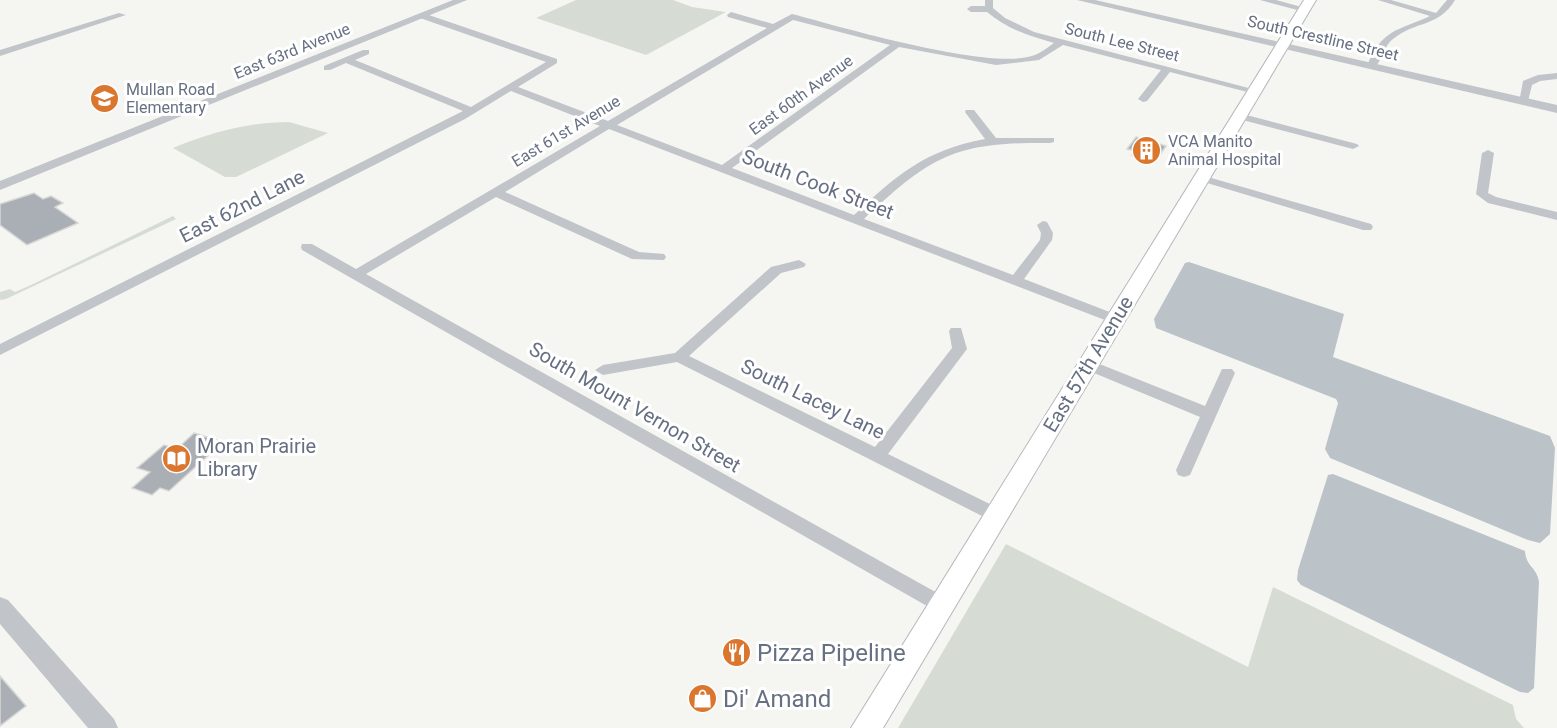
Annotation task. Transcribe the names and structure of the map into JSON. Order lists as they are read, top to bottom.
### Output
{
  "streets": {
    "main road": ["East 57th Avenue"],
    "street": [
      "South Crestline Street",
      "South Lee Street",
      "East 63rd Avenue",
      "East 60th Avenue",
      "East 61st Avenue",
      "South Cook Street",
      "East 62nd Lane",
      "South Lacey Lane",
      "South Mount Vernon Street"
    ]
  },
  "crossings": [
    ["South Crestline Street", "East 57th Avenue"],
    ["South Lee Street", "East 57th Avenue"],
    ["East 63rd Avenue", "East 62nd Lane"],
    ["East 60th Avenue", "East 61st Avenue"],
    ["East 60th Avenue", "South Cook Street"],
    ["East 61st Avenue", "South Cook Street"],
    ["East 61st Avenue", "South Mount Vernon Street"],
    ["South Cook Street", "East 62nd Lane"],
    ["South Cook Street", "East 57th Avenue"],
    ["East 57th Avenue", "South Lacey Lane"],
    ["East 57th Avenue", "South Mount Vernon Street"]
  ],
  "places": {
    "school or university": ["Mullan Road Elementary"],
    "building": ["VCA Manito Animal Hospital"],
    "library": ["Moran Prairie Library"],
    "restaurant": ["Pizza Pipeline"],
    "shop": ["Di' Amand"]
  }
}
